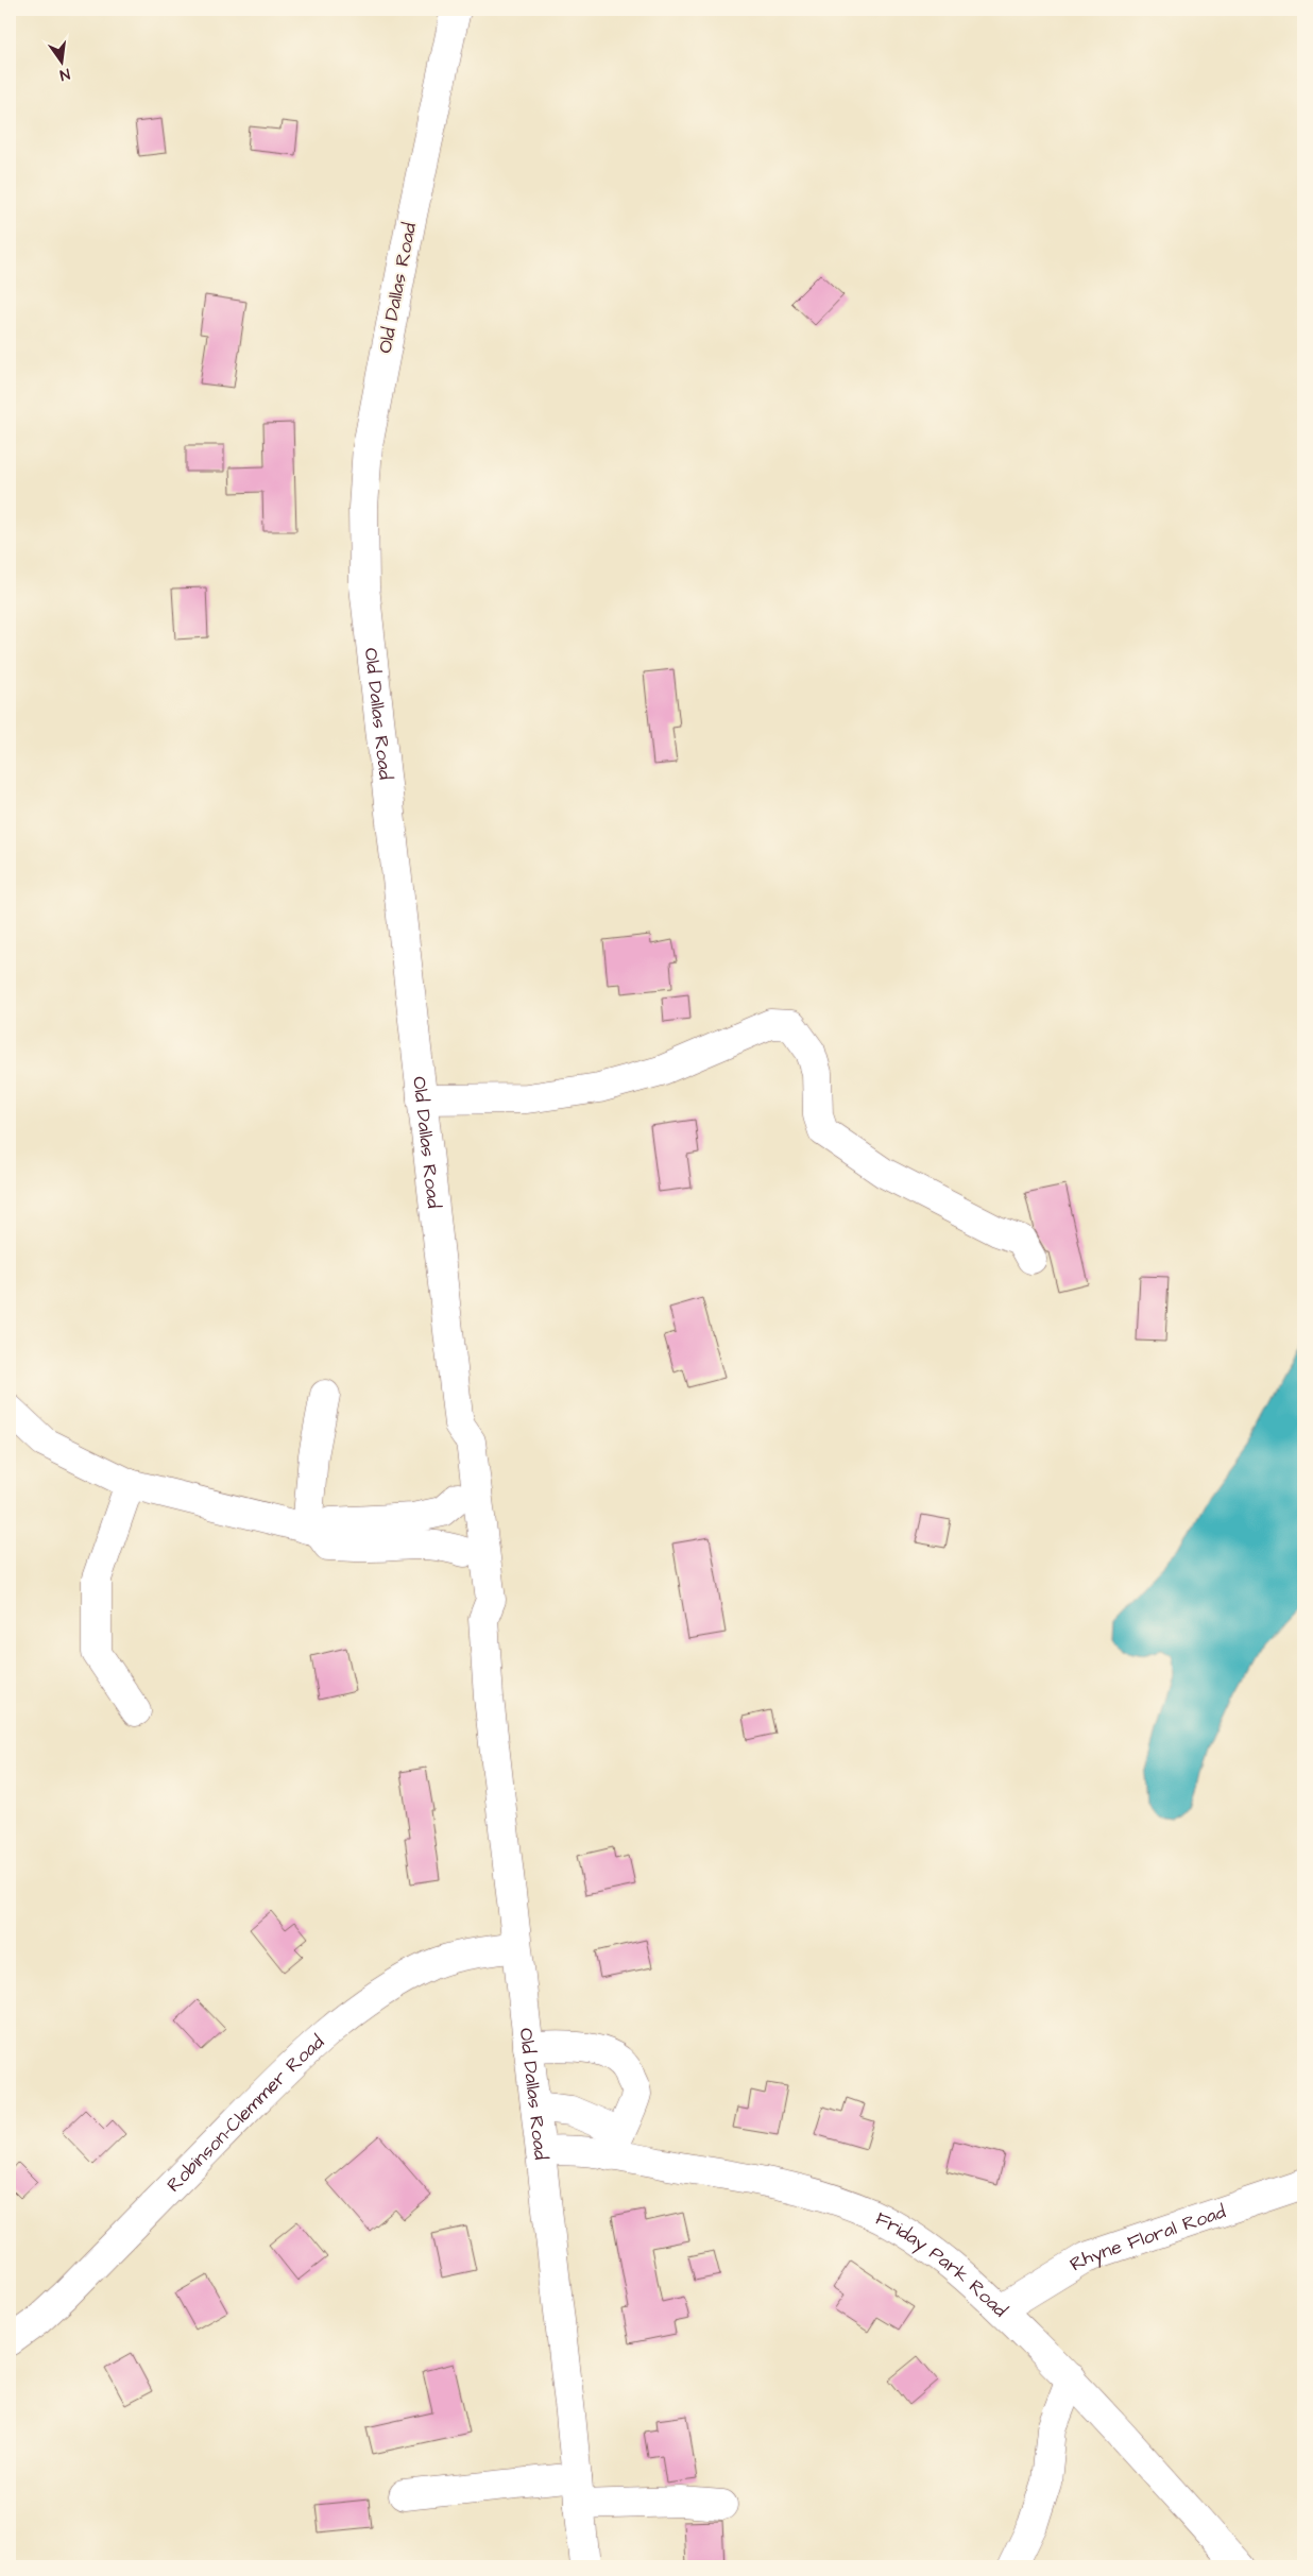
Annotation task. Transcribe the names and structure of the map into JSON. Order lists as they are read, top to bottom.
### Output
{
  "streets": {
    "main road": [
      "Old Dallas Road",
      "Robinson-Clemmer Road",
      "Rhyne Floral Road",
      "Friday Park Road"
    ]
  },
  "crossings": [
    ["Old Dallas Road", "Robinson-Clemmer Road"],
    ["Old Dallas Road", "Friday Park Road"],
    ["Rhyne Floral Road", "Friday Park Road"]
  ],
  "north": "bottom"
}
